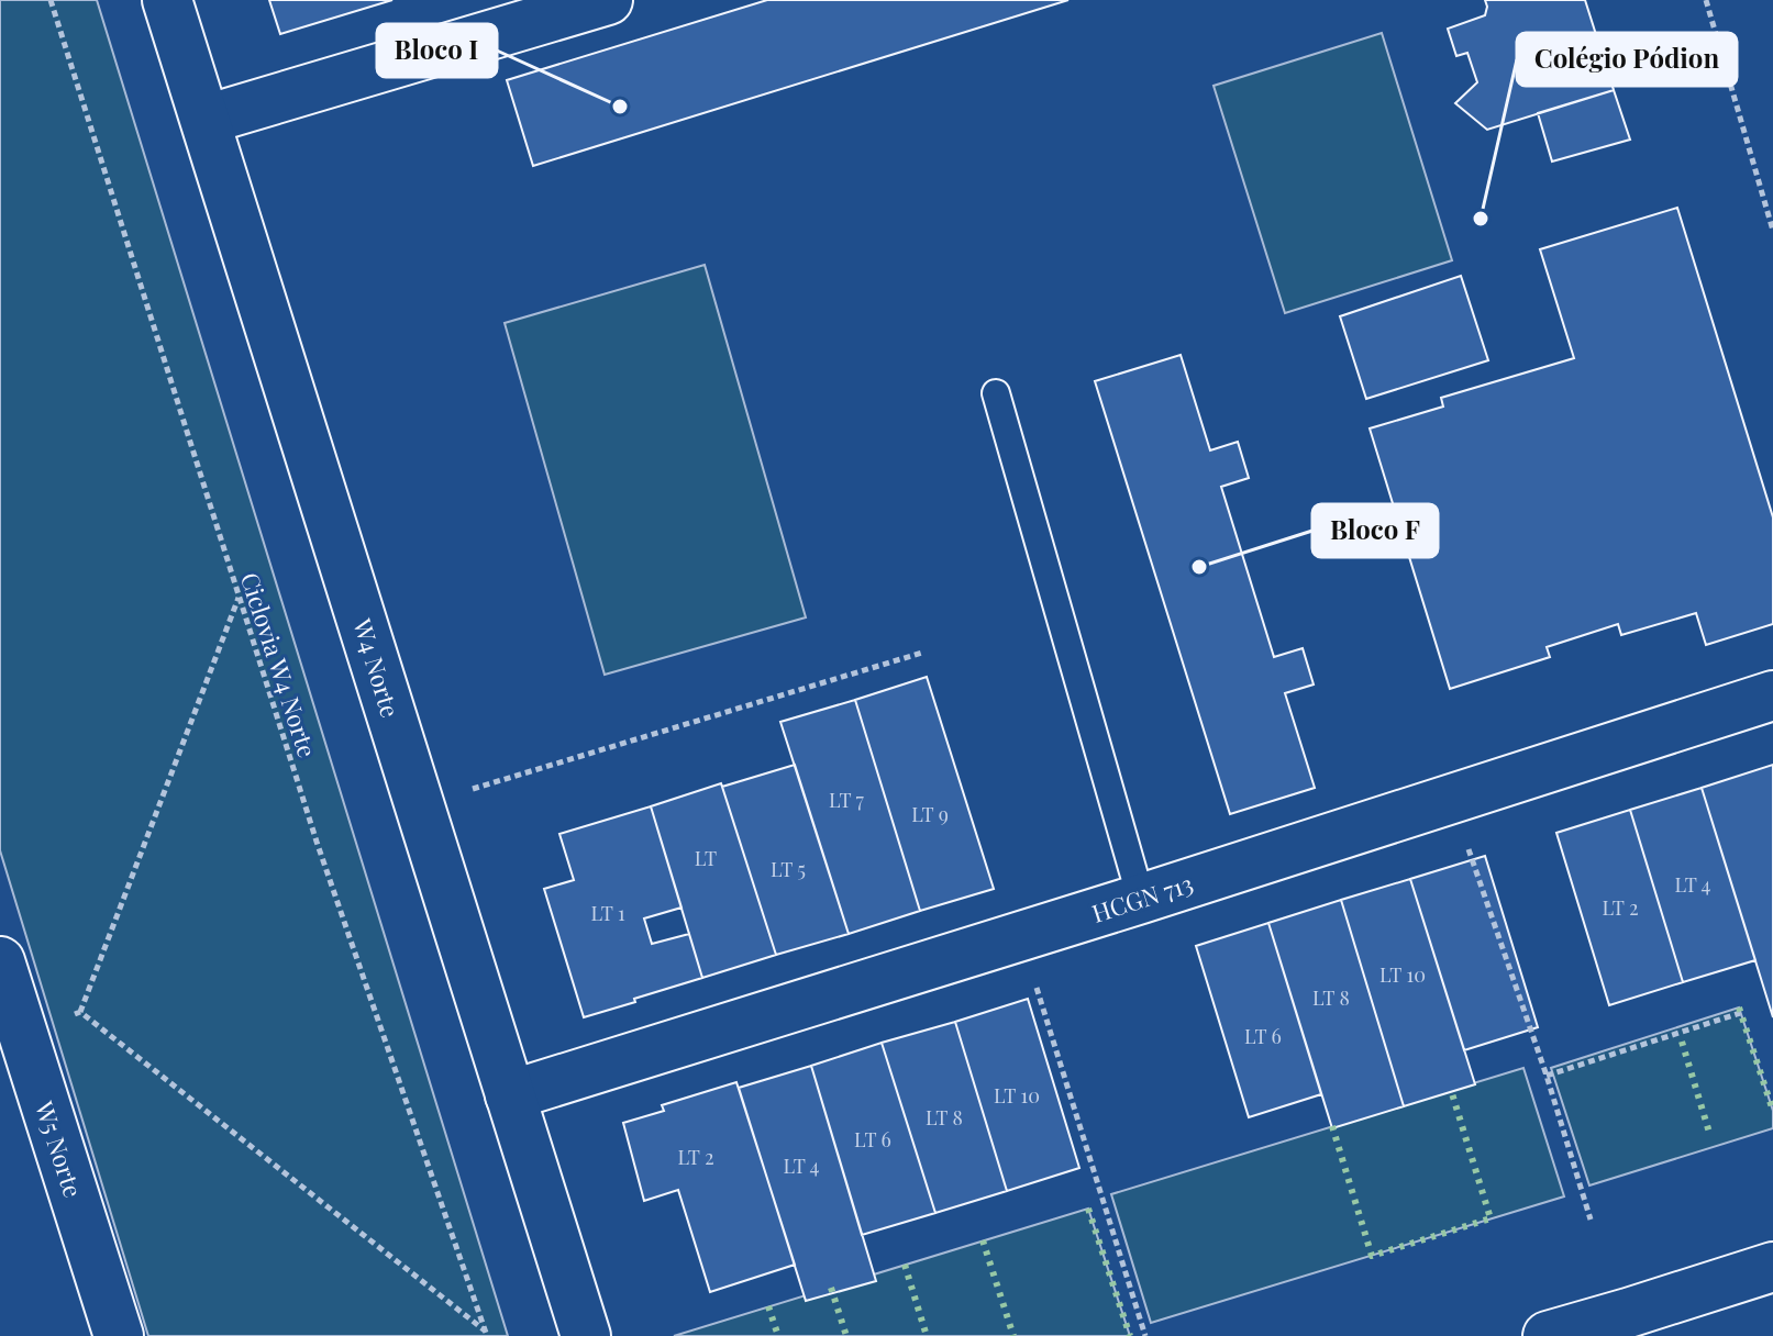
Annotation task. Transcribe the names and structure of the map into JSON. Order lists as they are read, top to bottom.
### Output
{
  "streets": {
    "street": ["W4 Norte", "HCGN 713", "W5 Norte"],
    "path": ["Ciclovia W4 Norte"]
  },
  "crossings": [
    ["W4 Norte", "HCGN 713"]
  ],
  "places": ["Bloco I", "Colégio Pódion", "Bloco F"],
  "house_numbers": [
    "LT 7",
    "LT 9",
    "LT",
    "LT 5",
    "LT 4",
    "LT 2",
    "LT 1",
    "LT 10",
    "LT 8",
    "LT 6",
    "LT 10",
    "LT 8",
    "LT 6",
    "LT 2",
    "LT 4"
  ]
}
